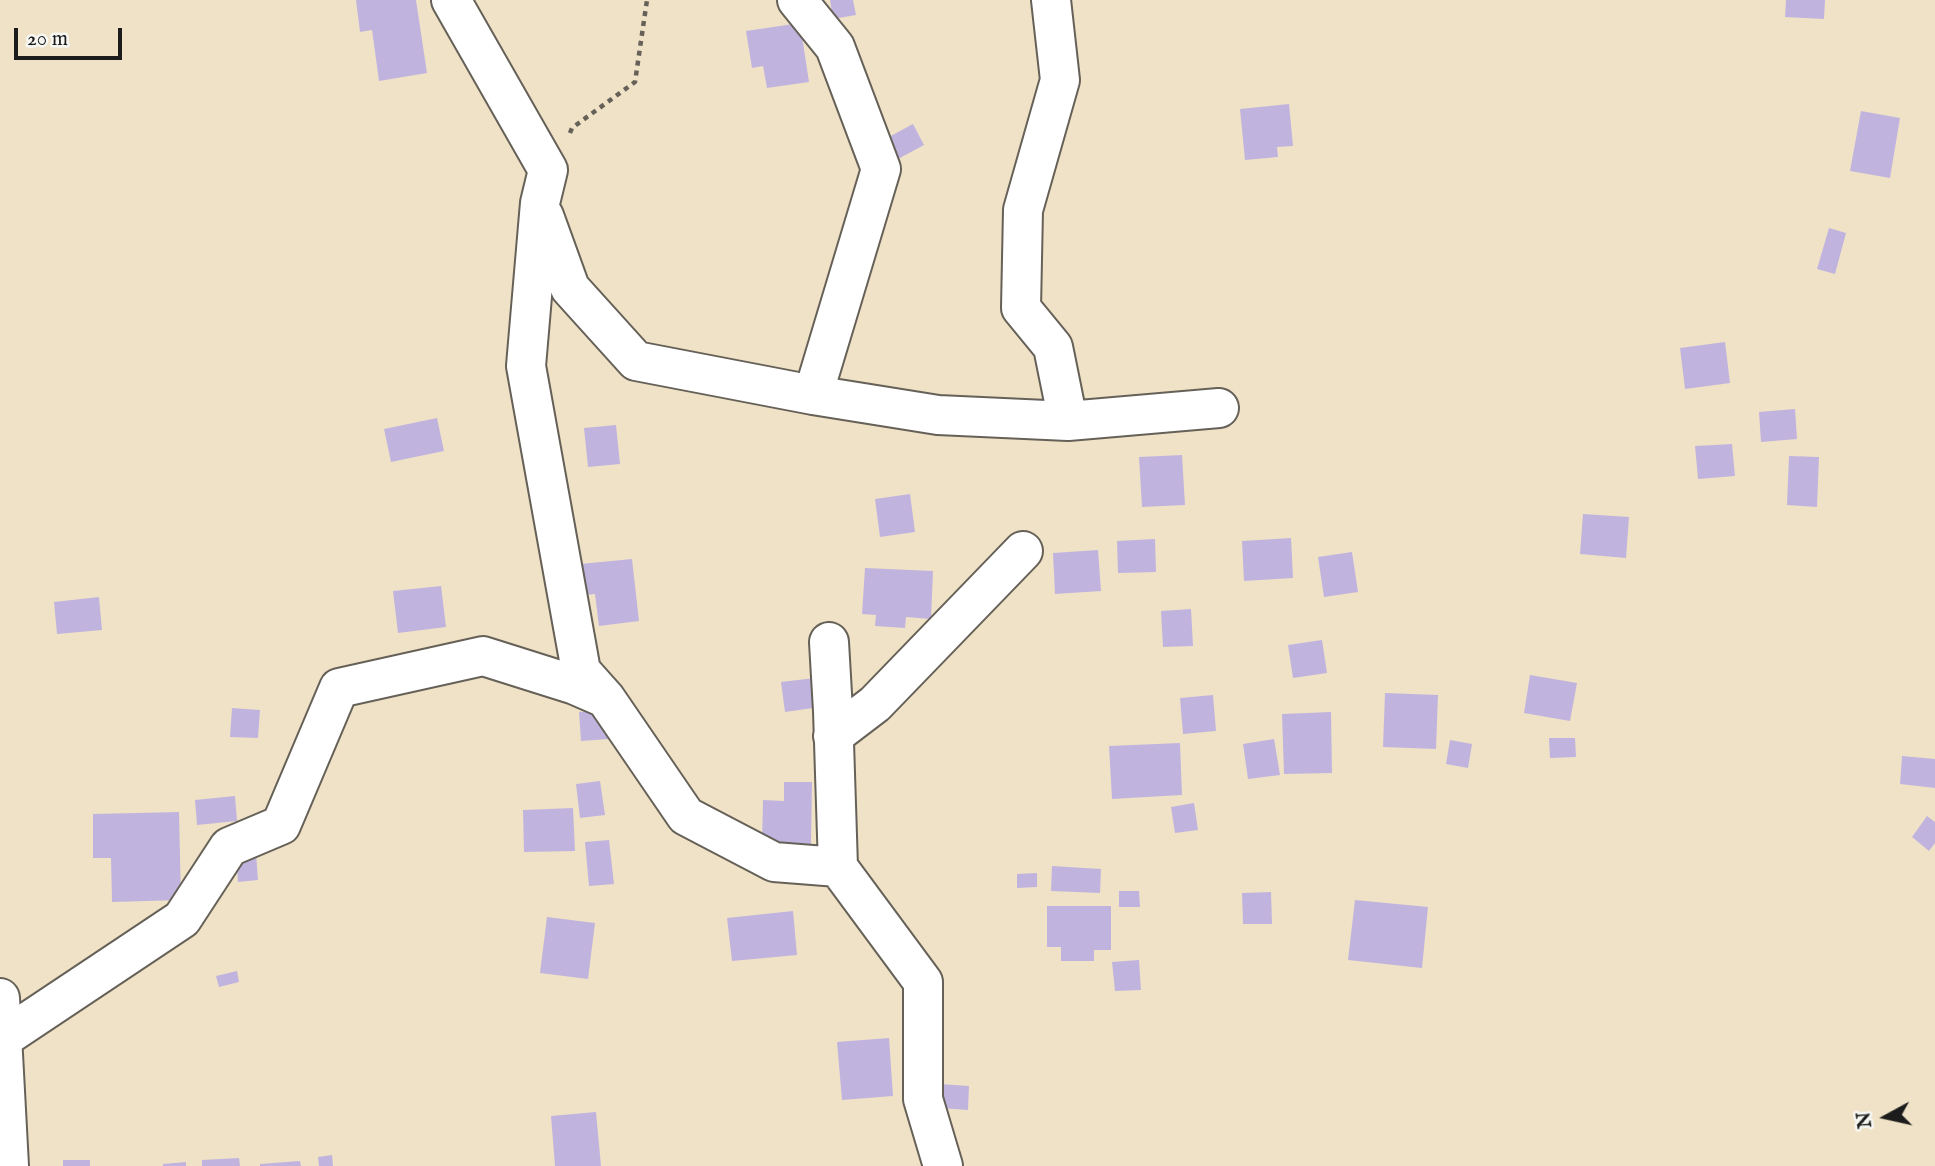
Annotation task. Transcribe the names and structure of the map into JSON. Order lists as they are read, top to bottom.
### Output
{
  "scale_bar": "20 m",
  "north": "left"
}
